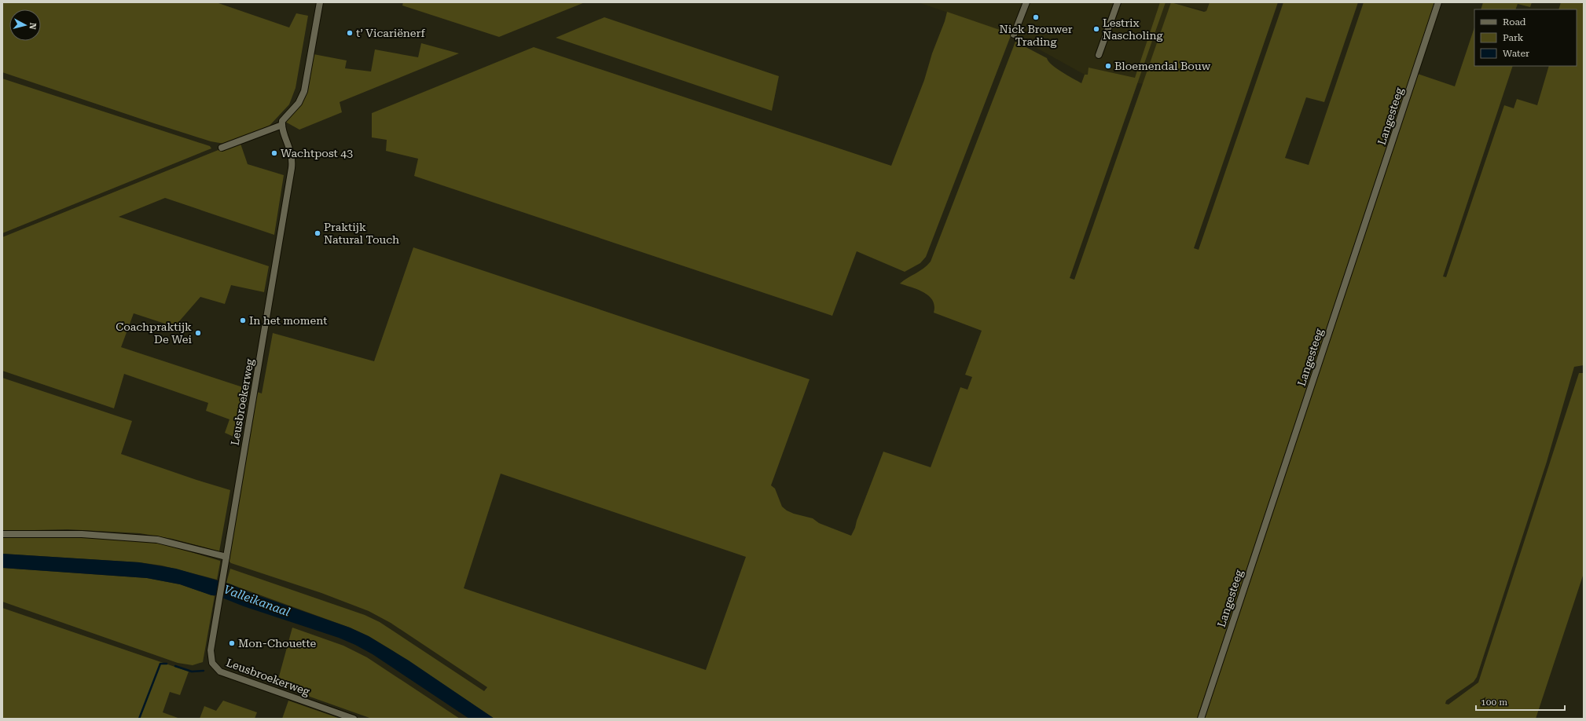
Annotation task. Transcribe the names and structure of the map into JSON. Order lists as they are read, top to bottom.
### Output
{
  "streets": {
    "street": ["Langesteeg", "Leusbroekerweg"]
  },
  "water": ["Valleikanaal"],
  "places": [
    "Nick Brouwer Trading",
    "Lestrix Nascholing",
    "t’ Vicariënerf",
    "Bloemendal Bouw",
    "Wachtpost 43",
    "Praktijk Natural Touch",
    "In het moment",
    "Coachpraktijk De Wei",
    "Mon-Chouette"
  ],
  "legend": ["Road", "Park", "Water"],
  "scale_bar": "100 m",
  "north": "right"
}
